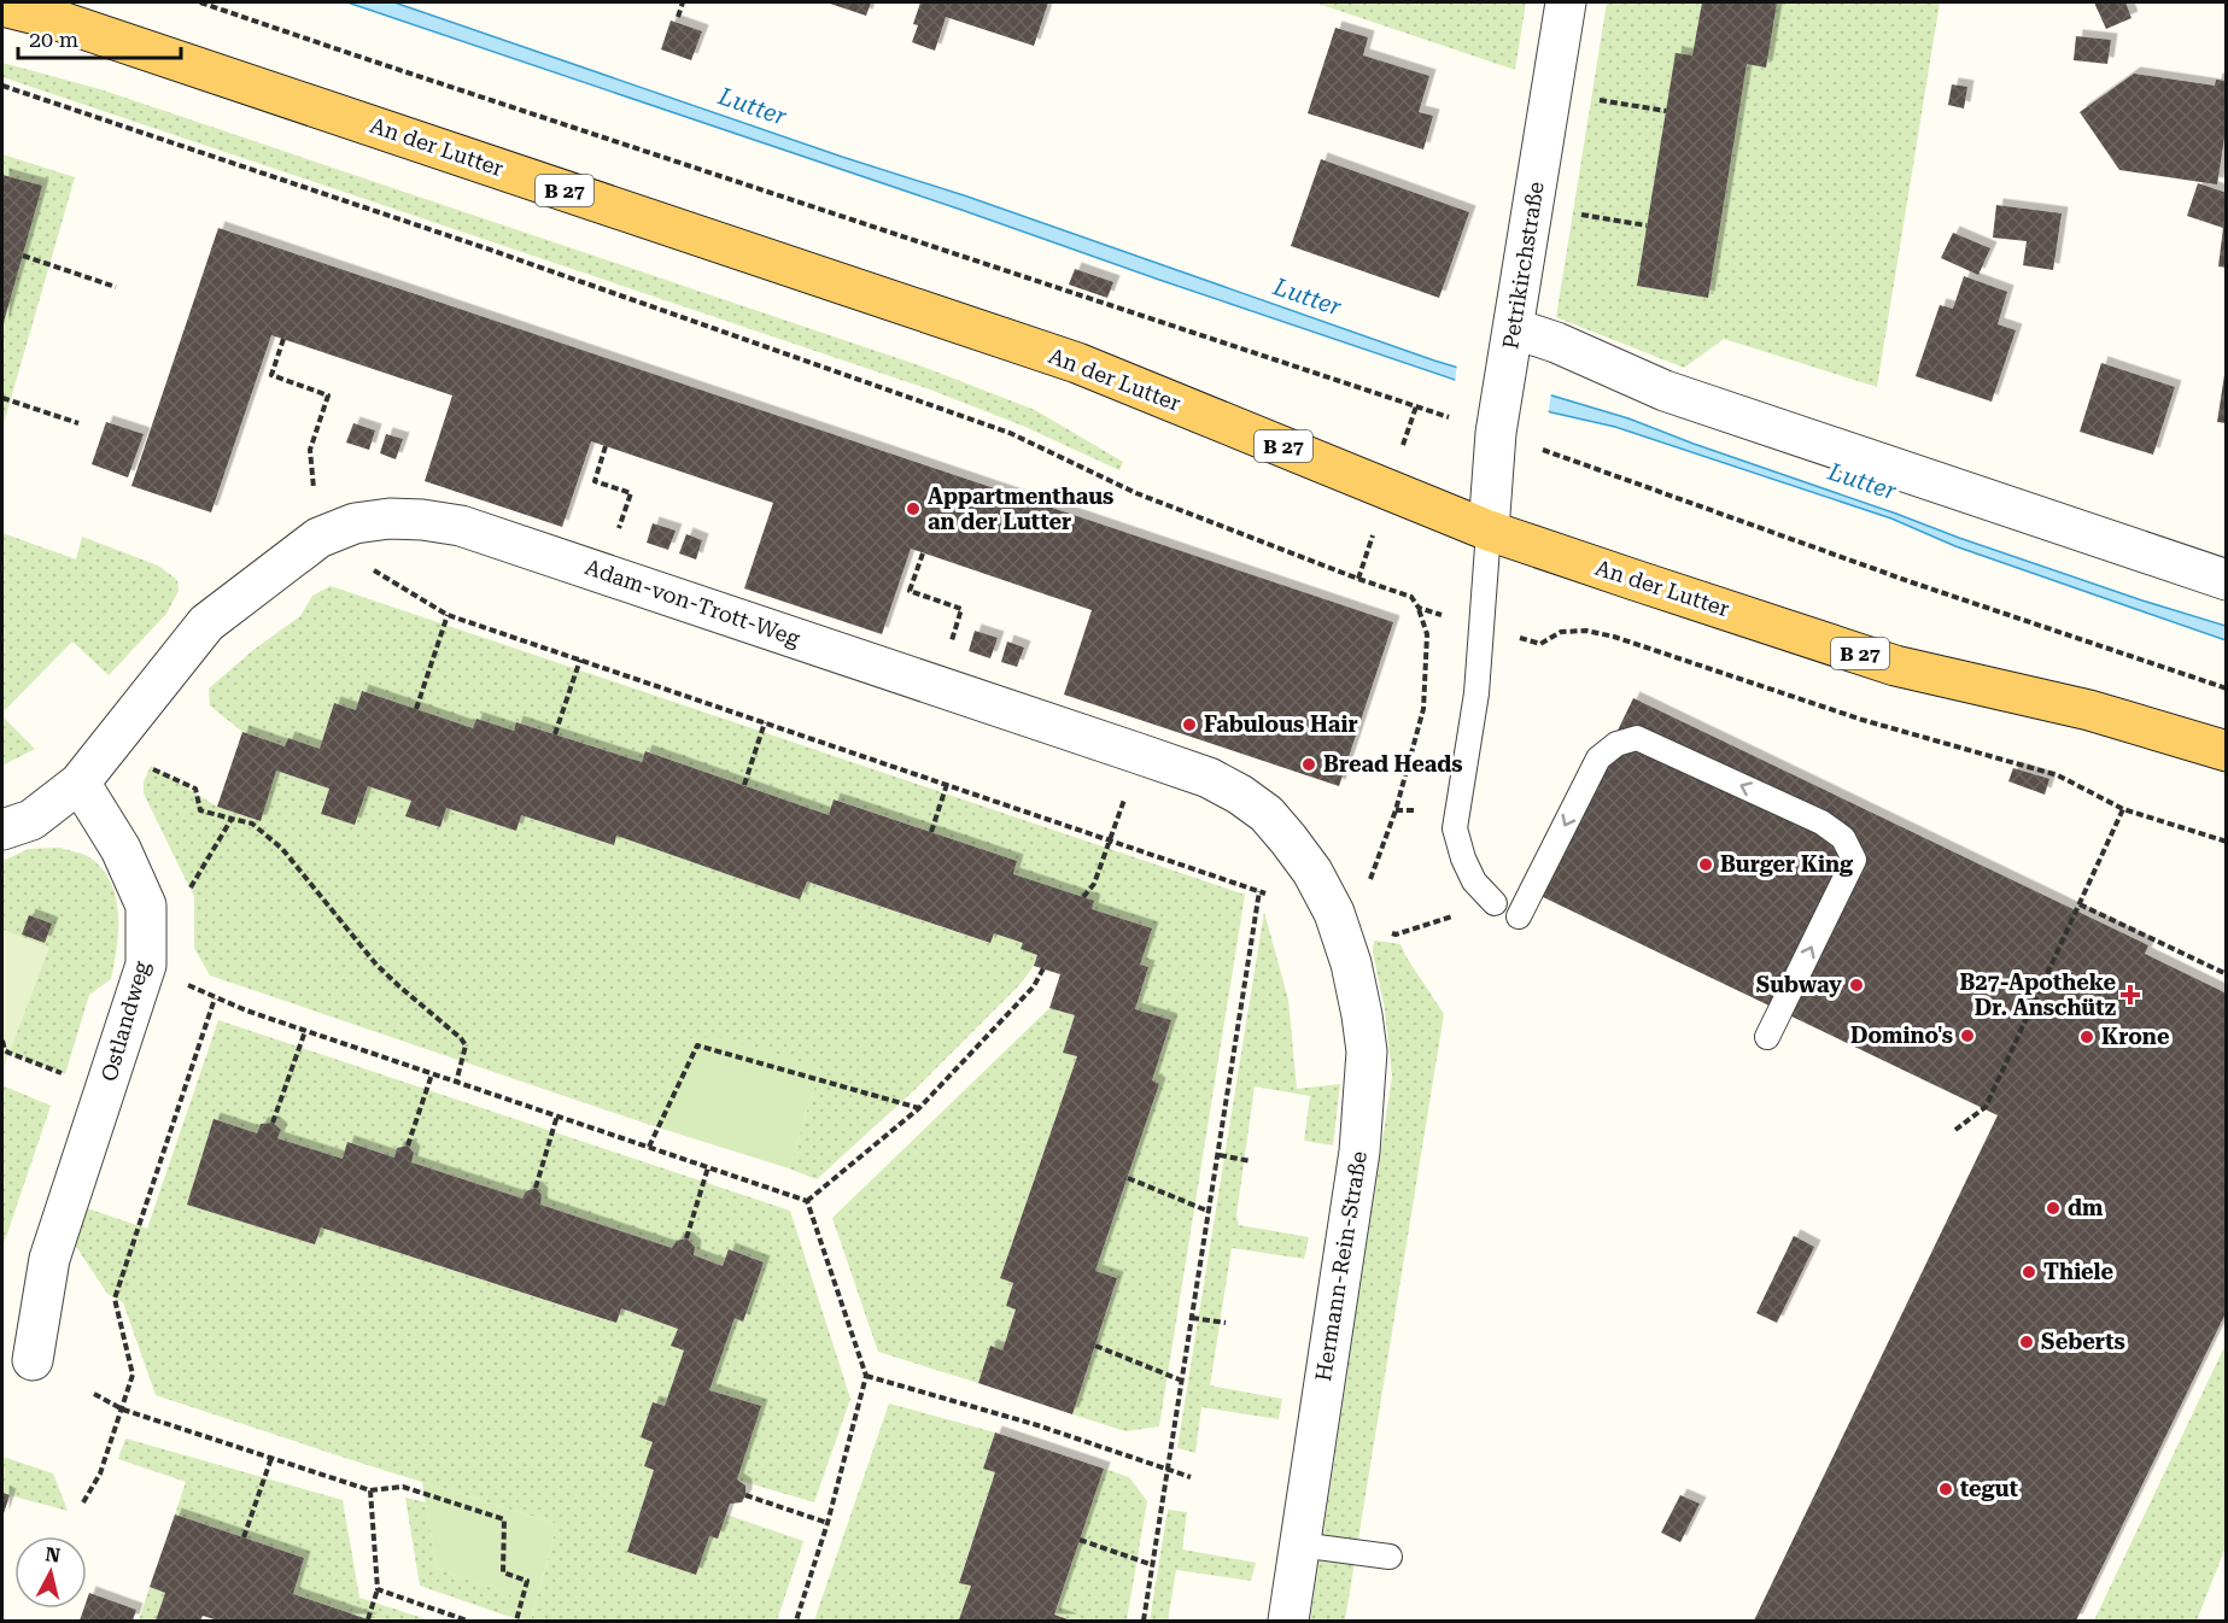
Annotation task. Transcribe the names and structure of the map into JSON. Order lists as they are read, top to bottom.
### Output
{
  "streets": {
    "main road": ["An der Lutter", "B 27"],
    "street": [
      "Petrikirchstraße",
      "Adam-von-Trott-Weg",
      "Ostlandweg",
      "Hermann-Rein-Straße"
    ]
  },
  "crossings": [
    ["An der Lutter", "Petrikirchstraße"],
    ["Adam-von-Trott-Weg", "Ostlandweg"],
    ["Adam-von-Trott-Weg", "Hermann-Rein-Straße"]
  ],
  "water": ["Lutter"],
  "places": {
    "other": [
      "Appartmenthaus an der Lutter",
      "Fabulous Hair",
      "Bread Heads",
      "Burger King",
      "Subway",
      "Domino's",
      "Krone",
      "dm",
      "Thiele",
      "Seberts",
      "tegut"
    ],
    "health": ["B27-Apotheke Dr. Anschütz"]
  },
  "scale_bar": "20 m",
  "north": "top"
}
